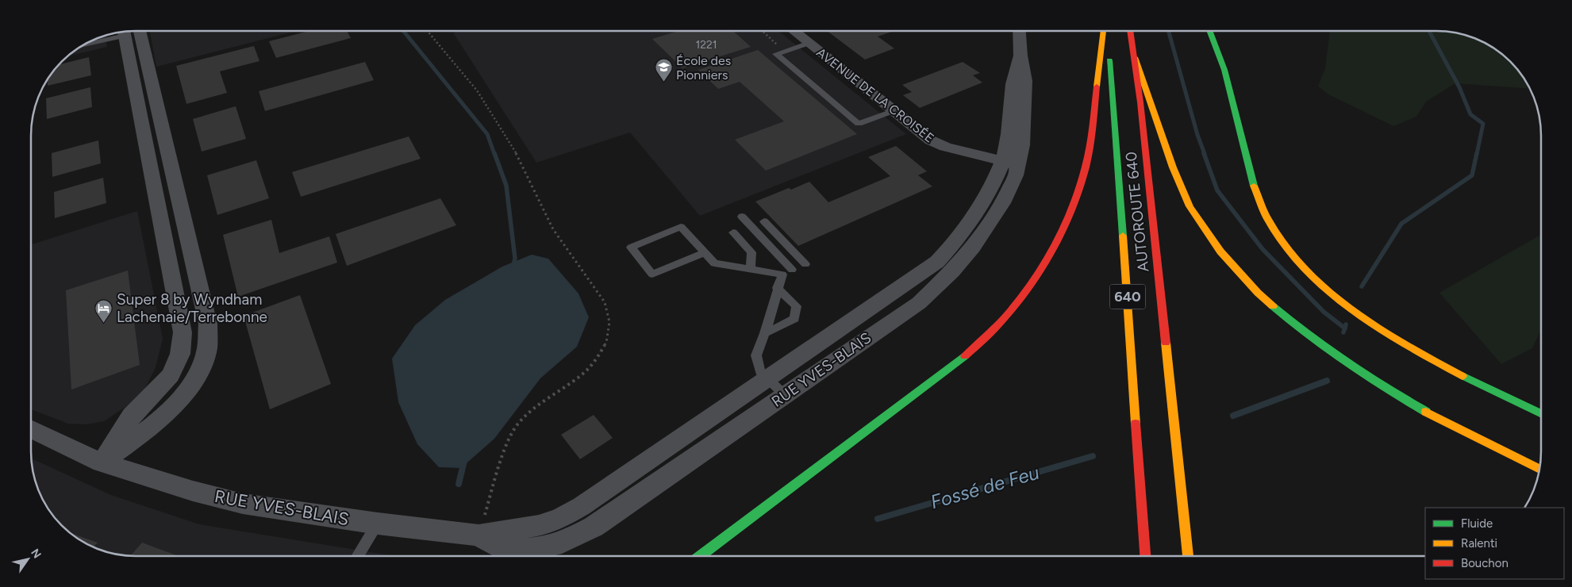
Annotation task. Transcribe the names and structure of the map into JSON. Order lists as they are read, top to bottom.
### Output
{
  "streets": {
    "main road": ["AUTOROUTE 640", "640"],
    "street": ["AVENUE DE LA CROISÉE", "RUE YVES-BLAIS"]
  },
  "crossings": [
    ["AVENUE DE LA CROISÉE", "RUE YVES-BLAIS"]
  ],
  "water": ["Fossé de Feu"],
  "places": {
    "school or university": ["École des Pionniers"],
    "hotel": ["Super 8 by Wyndham Lachenaie/Terrebonne"]
  },
  "house_numbers": ["1221"],
  "legend": ["Fluide", "Ralenti", "Bouchon"],
  "north": "top right"
}
